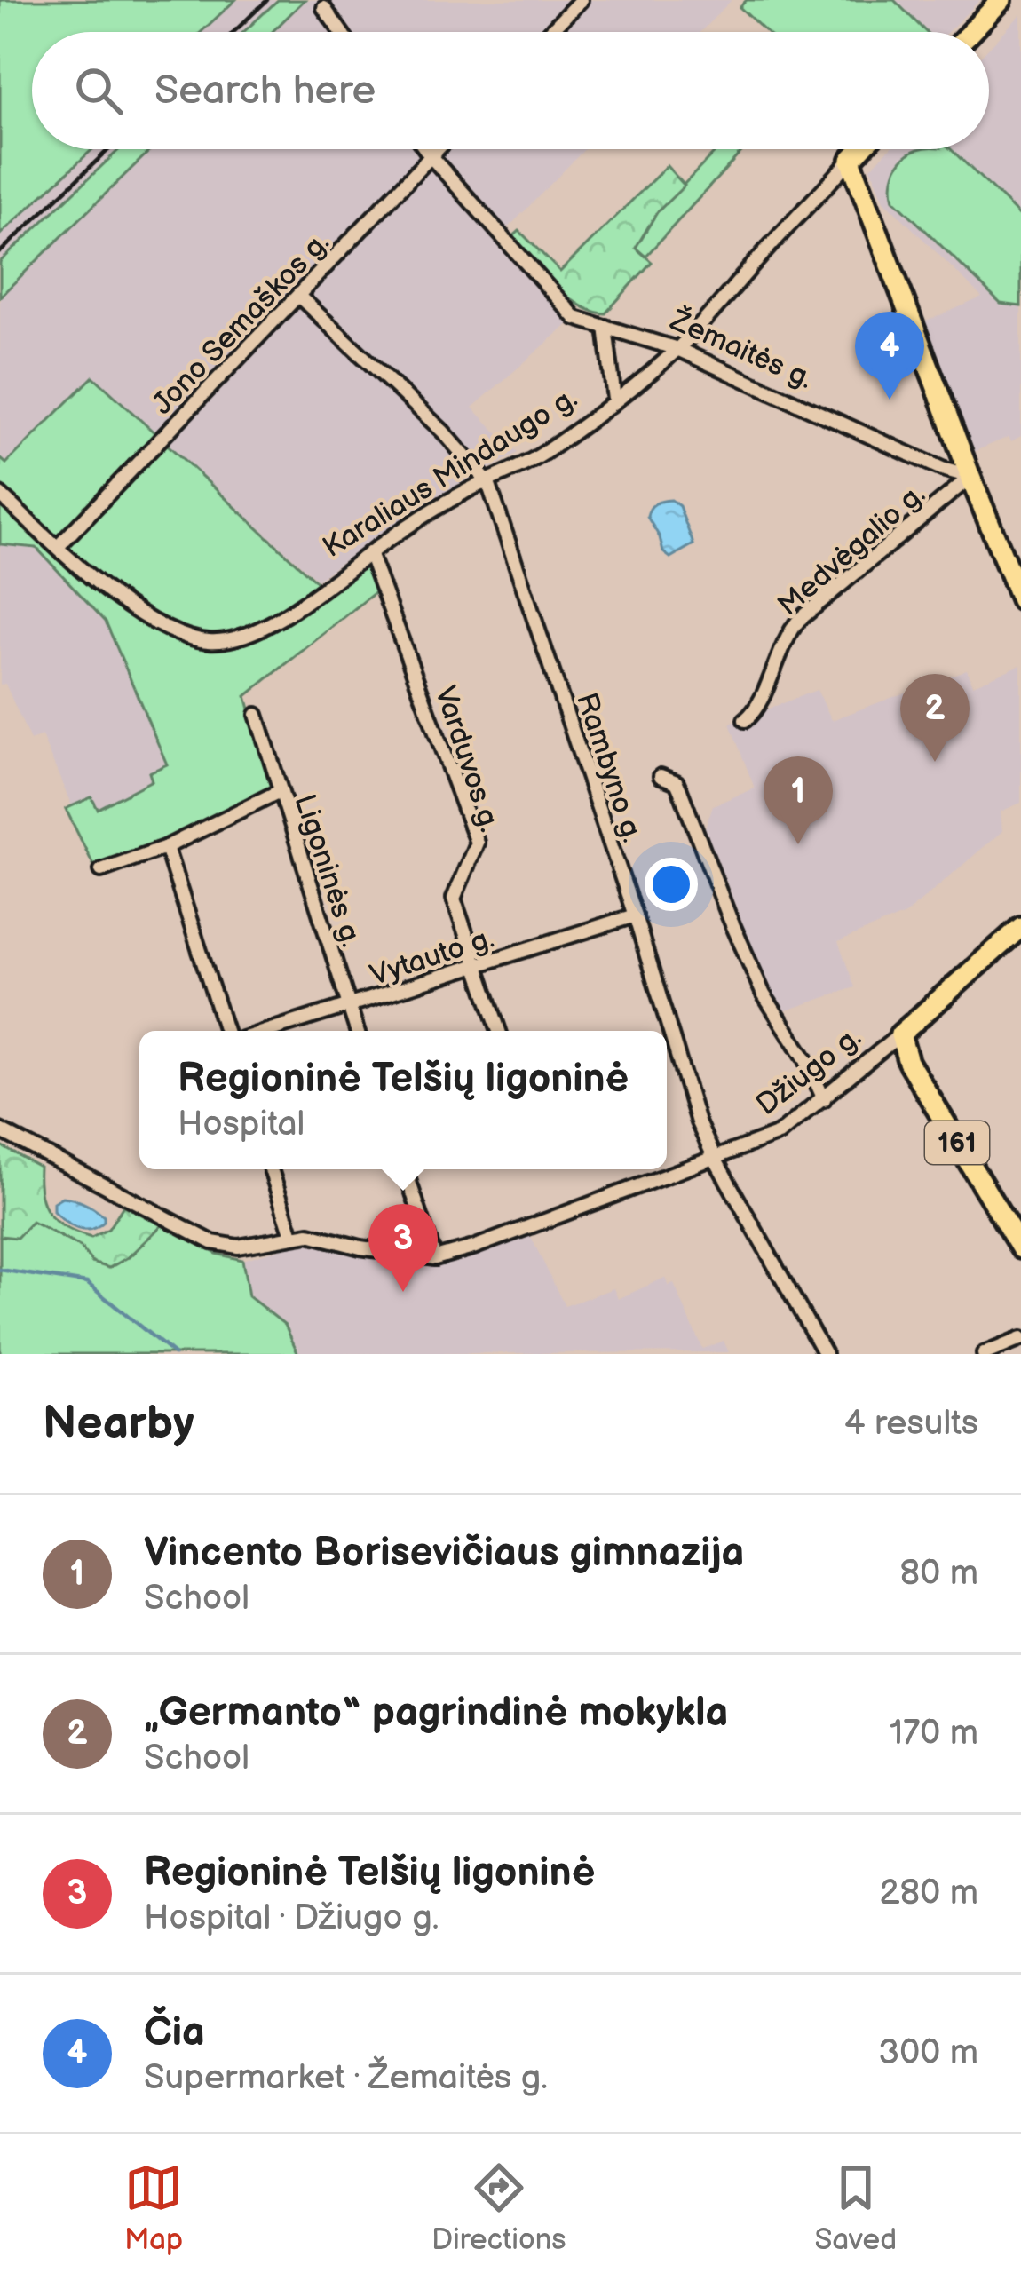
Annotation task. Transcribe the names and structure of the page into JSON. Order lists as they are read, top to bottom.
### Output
{
  "streets": {
    "main road": ["Karaliaus Mindaugo g.", "Džiugo g.", "161"],
    "street": [
      "Jono Semaškos g.",
      "Žemaitės g.",
      "Medvėgalio g.",
      "Varduvos g.",
      "Rambyno g.",
      "Ligoninės g.",
      "Vytauto g."
    ]
  },
  "crossings": [
    ["Jono Semaškos g.", "Žemaitės g."],
    ["Jono Semaškos g.", "Karaliaus Mindaugo g."],
    ["Žemaitės g.", "Karaliaus Mindaugo g."],
    ["Žemaitės g.", "Medvėgalio g."],
    ["Karaliaus Mindaugo g.", "Varduvos g."],
    ["Karaliaus Mindaugo g.", "Rambyno g."],
    ["Varduvos g.", "Vytauto g."],
    ["Rambyno g.", "Vytauto g."],
    ["Rambyno g.", "Džiugo g."],
    ["Ligoninės g.", "Vytauto g."],
    ["Džiugo g.", "161"]
  ],
  "page": {
    "search": "Search here",
    "pins": [
      "4",
      "2",
      "1",
      "3"
    ],
    "popup": ["Regioninė Telšių ligoninė", "Hospital"],
    "heading": ["Nearby", "4 results"],
    "list": [
      {
        "mark": "1",
        "name": "Vincento Borisevičiaus gimnazija",
        "note": "School",
        "value": "80 m"
      },
      {
        "mark": "2",
        "name": "„Germanto“ pagrindinė mokykla",
        "note": "School",
        "value": "170 m"
      },
      {
        "mark": "3",
        "name": "Regioninė Telšių ligoninė",
        "note": "Hospital · Džiugo g.",
        "value": "280 m"
      },
      {
        "mark": "4",
        "name": "Čia",
        "note": "Supermarket · Žemaitės g.",
        "value": "300 m"
      }
    ],
    "nav": ["Map", "Directions", "Saved"]
  }
}
